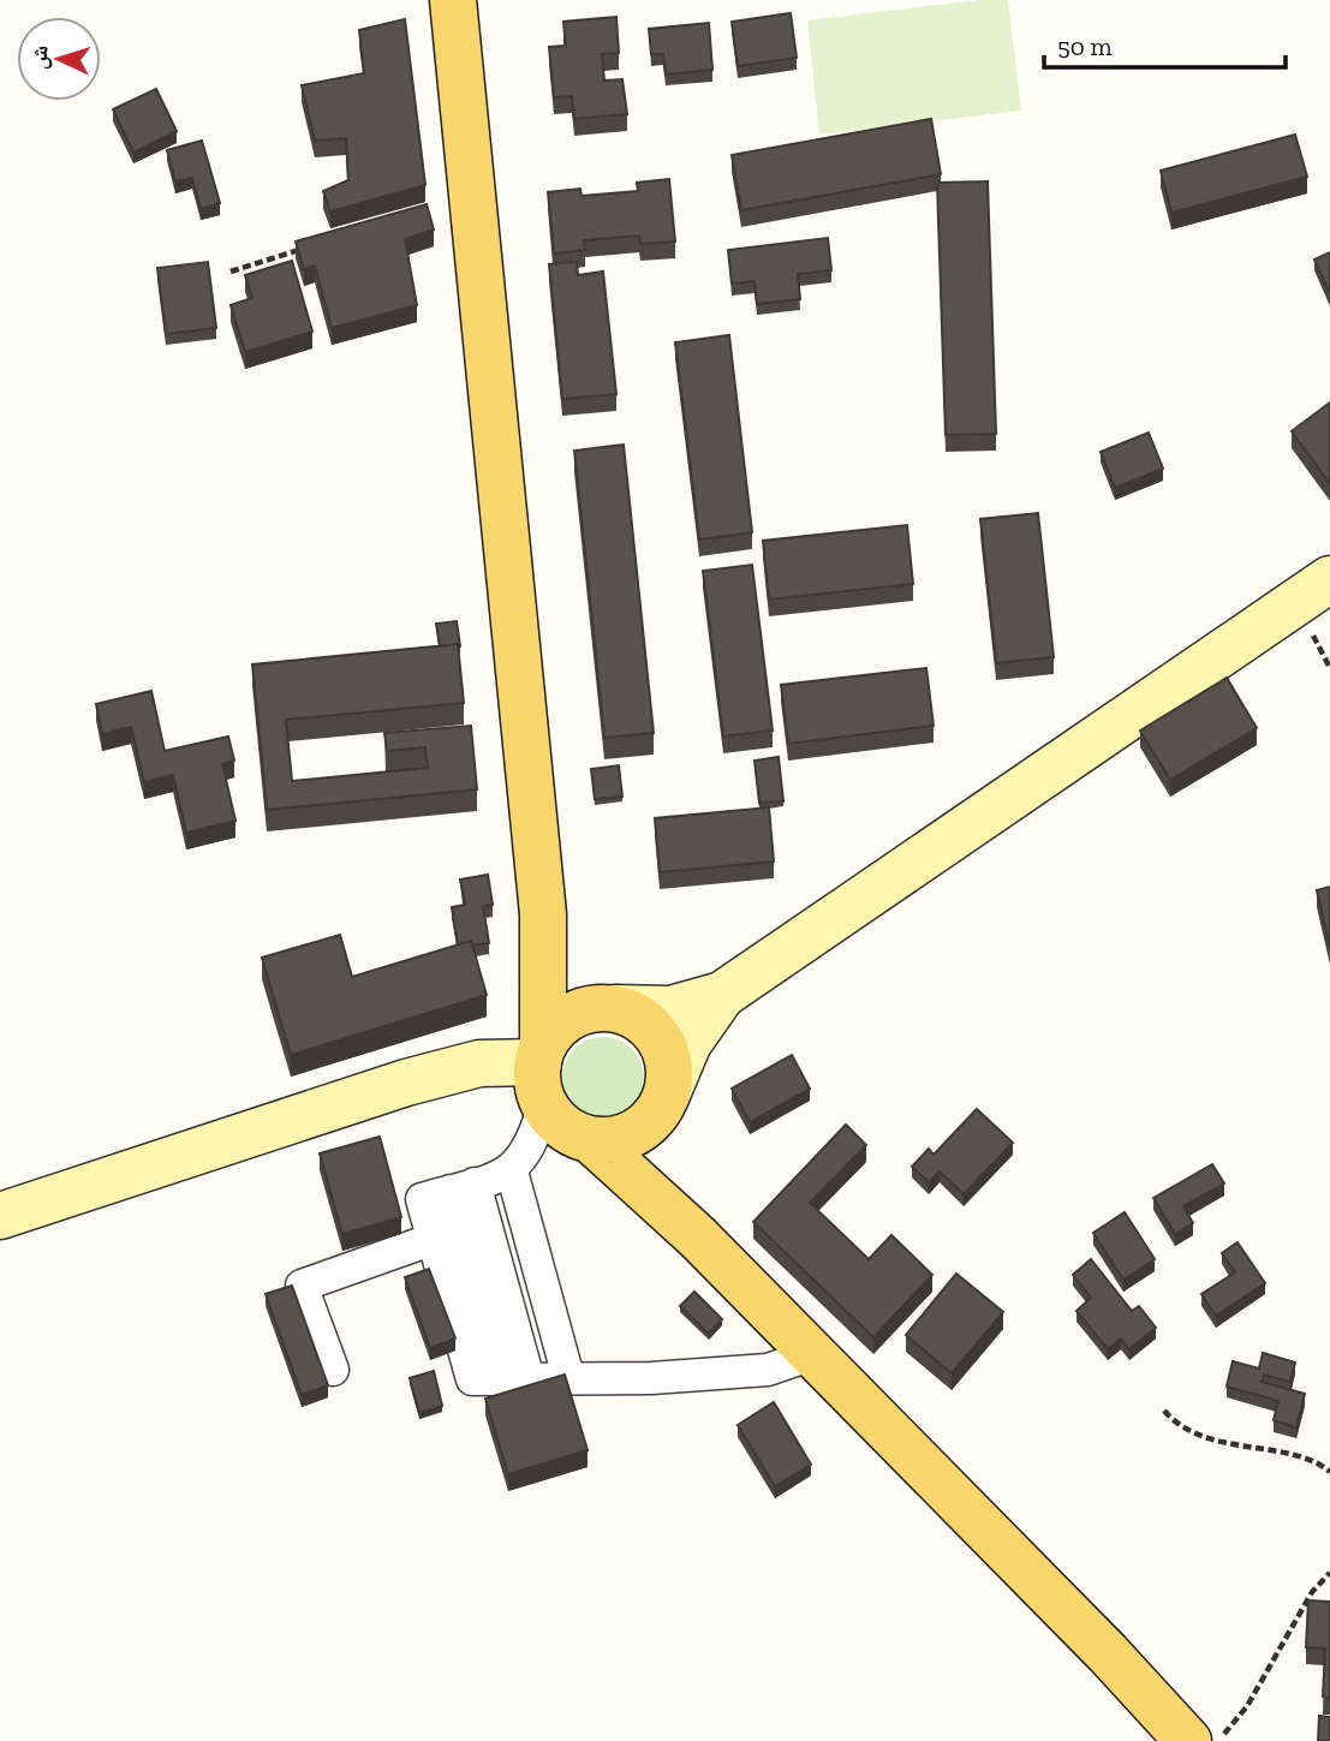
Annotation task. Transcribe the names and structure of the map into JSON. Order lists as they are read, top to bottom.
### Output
{
  "scale_bar": "50 m",
  "north": "left"
}
